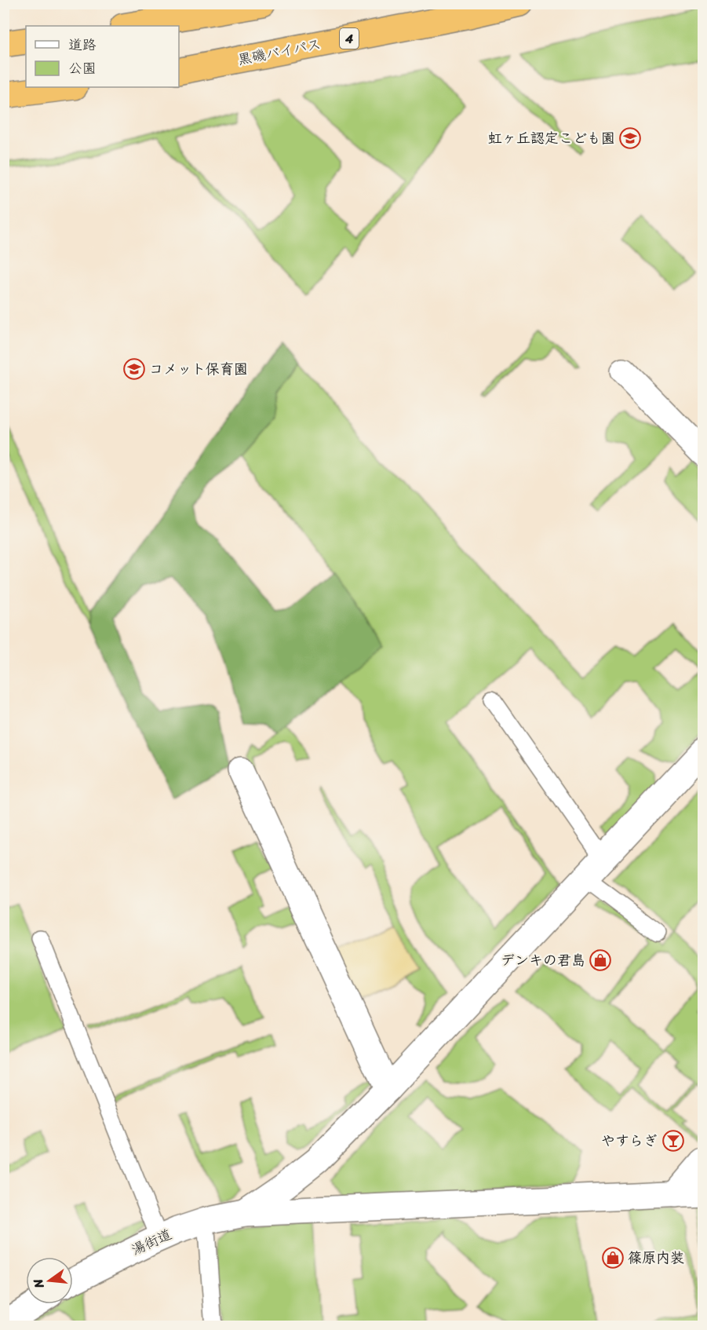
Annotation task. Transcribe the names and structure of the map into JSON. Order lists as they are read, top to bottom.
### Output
{
  "streets": {
    "highway": ["4", "黒磯バイパス"],
    "street": ["湯街道"]
  },
  "places": {
    "school or university": ["虹ヶ丘認定こども園", "コメット保育園"],
    "shop": ["デンキの君島", "篠原内装"],
    "bar": ["やすらぎ"]
  },
  "legend": ["道路", "公園"],
  "north": "left"
}
